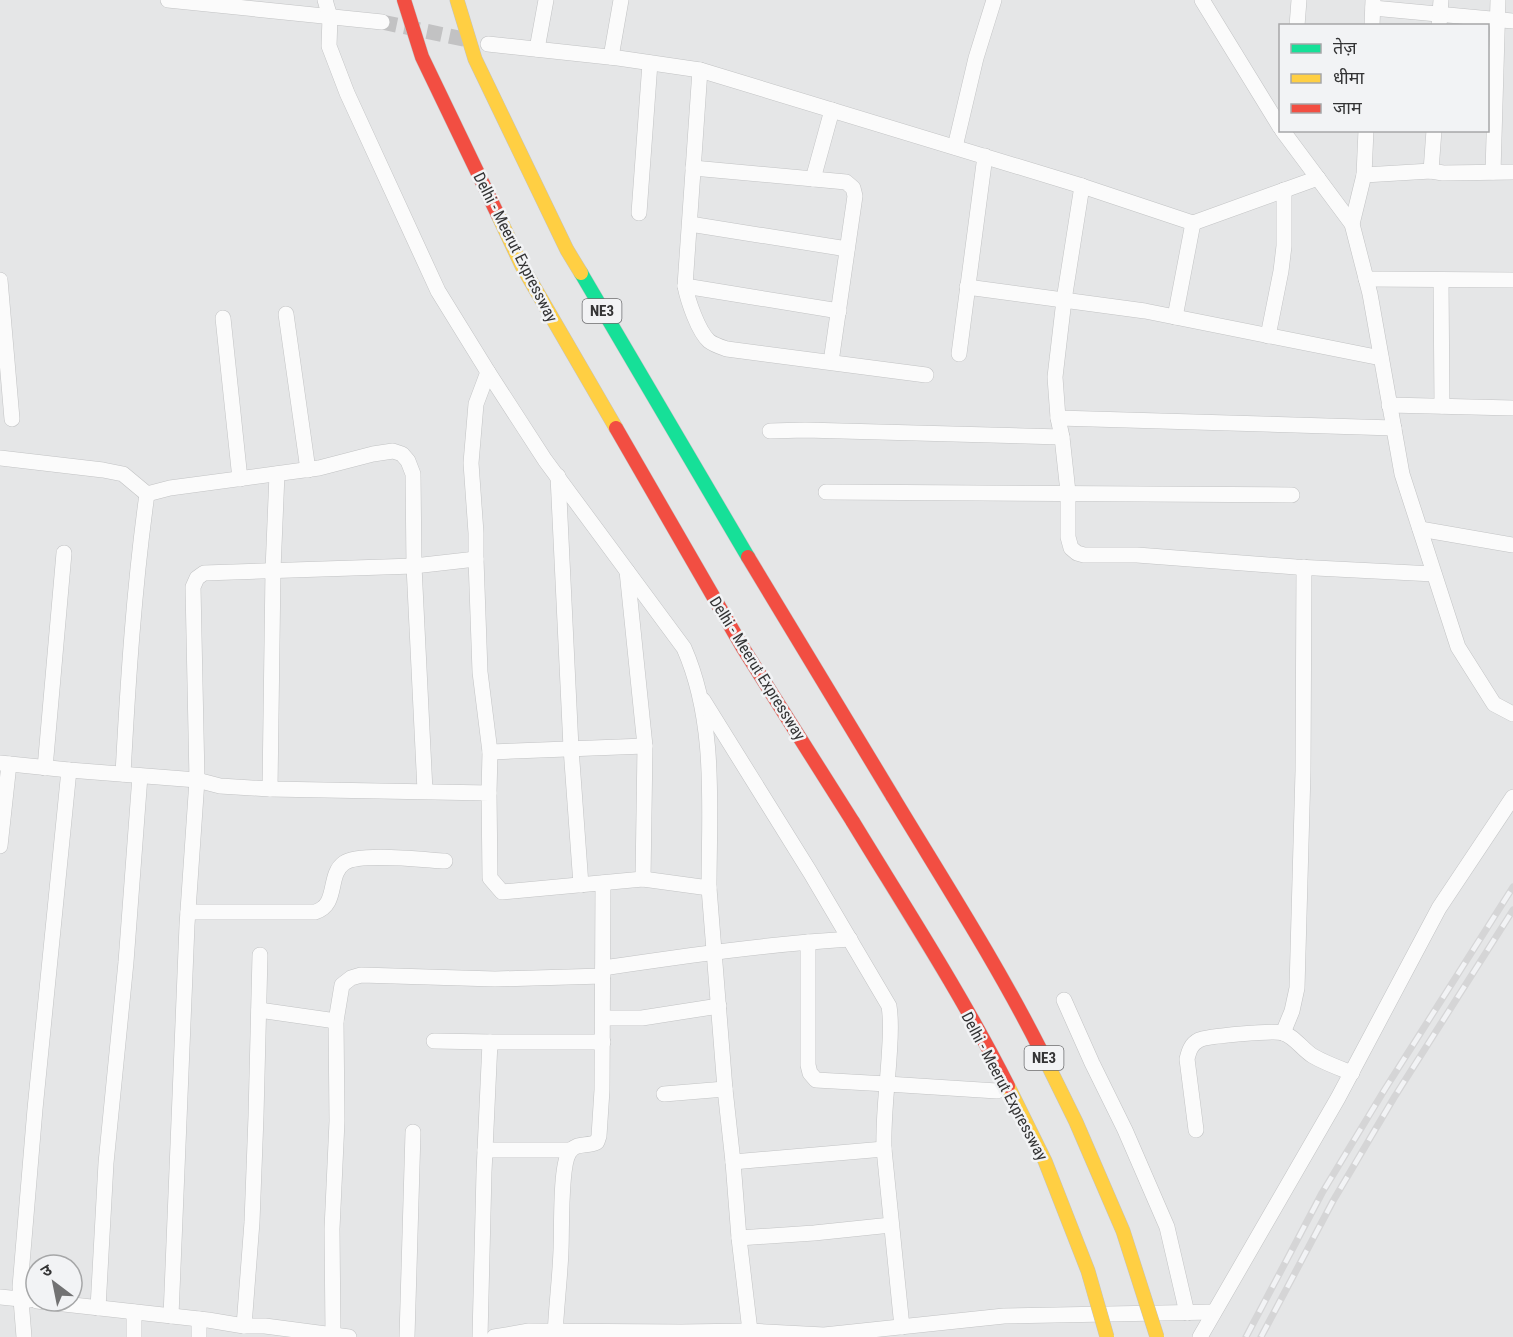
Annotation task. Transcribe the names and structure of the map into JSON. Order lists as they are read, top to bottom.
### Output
{
  "streets": {
    "highway": ["Delhi - Meerut Expressway", "NE3"]
  },
  "legend": ["तेज़", "धीमा", "जाम"],
  "north": "top left"
}
